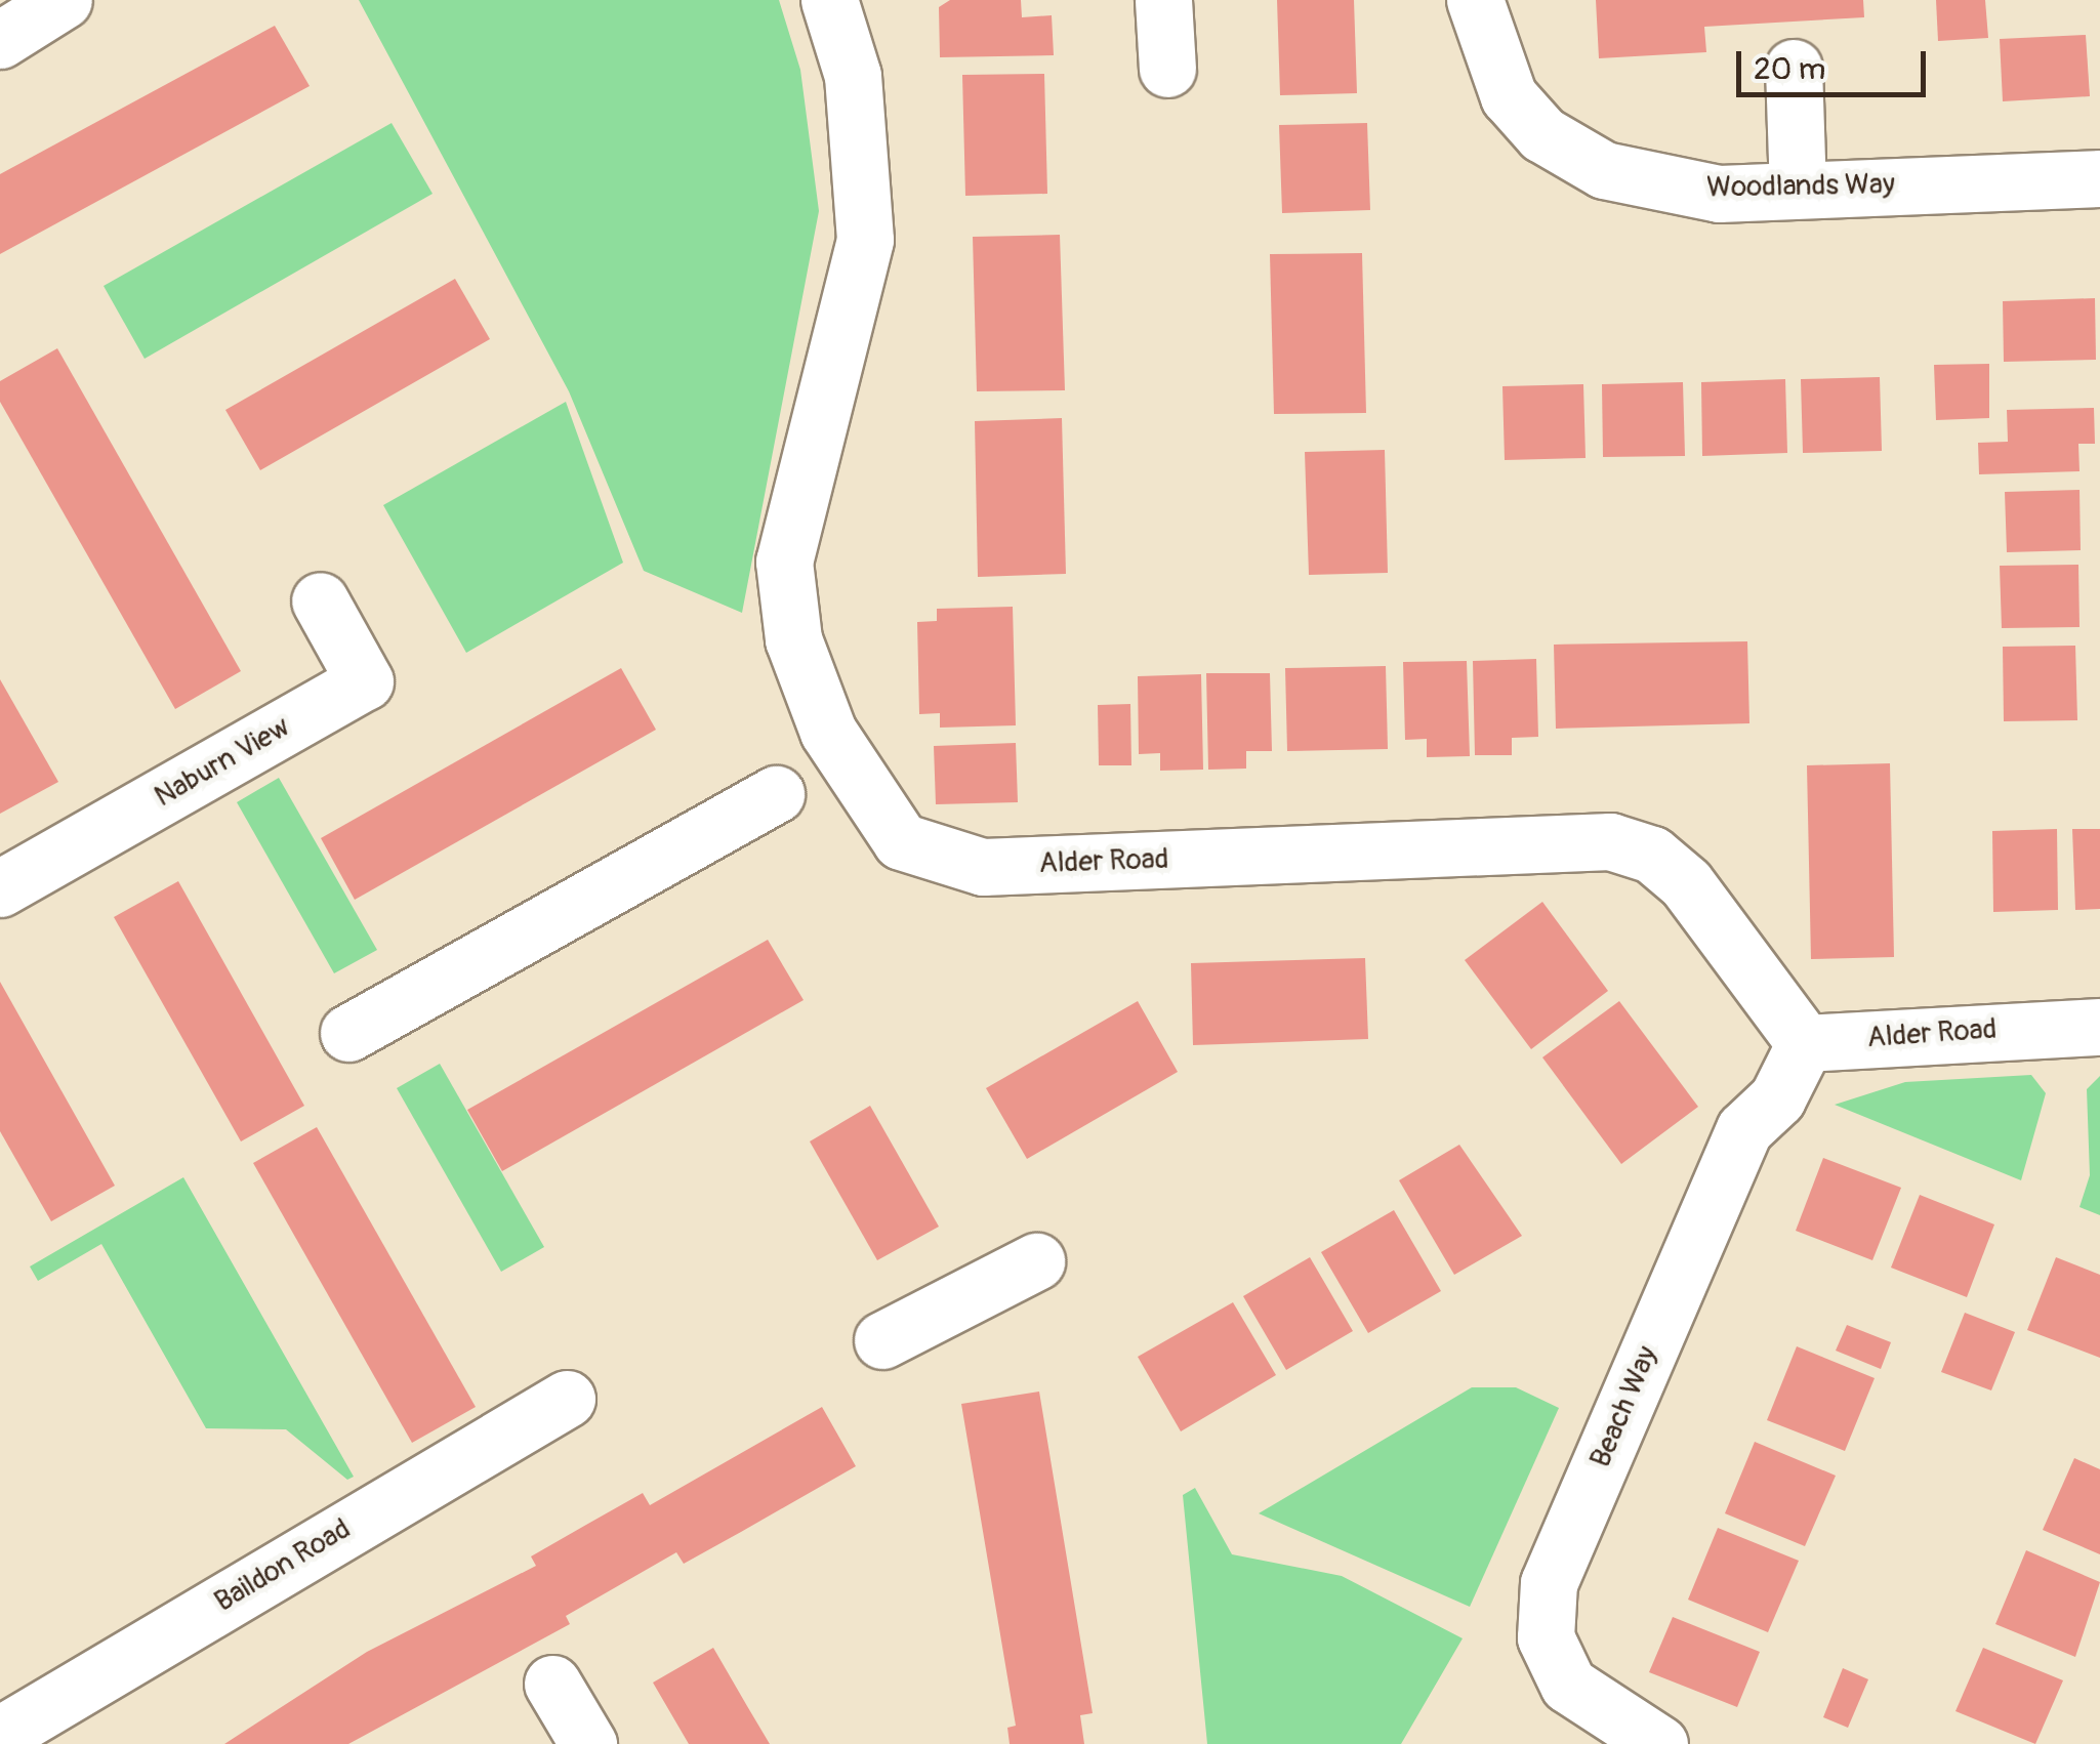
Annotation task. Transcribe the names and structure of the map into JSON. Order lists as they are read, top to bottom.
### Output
{
  "streets": {
    "street": [
      "Woodlands Way",
      "Naburn View",
      "Alder Road",
      "Beach Way",
      "Baildon Road"
    ]
  },
  "crossings": [
    ["Alder Road", "Beach Way"]
  ],
  "scale_bar": "20 m"
}
